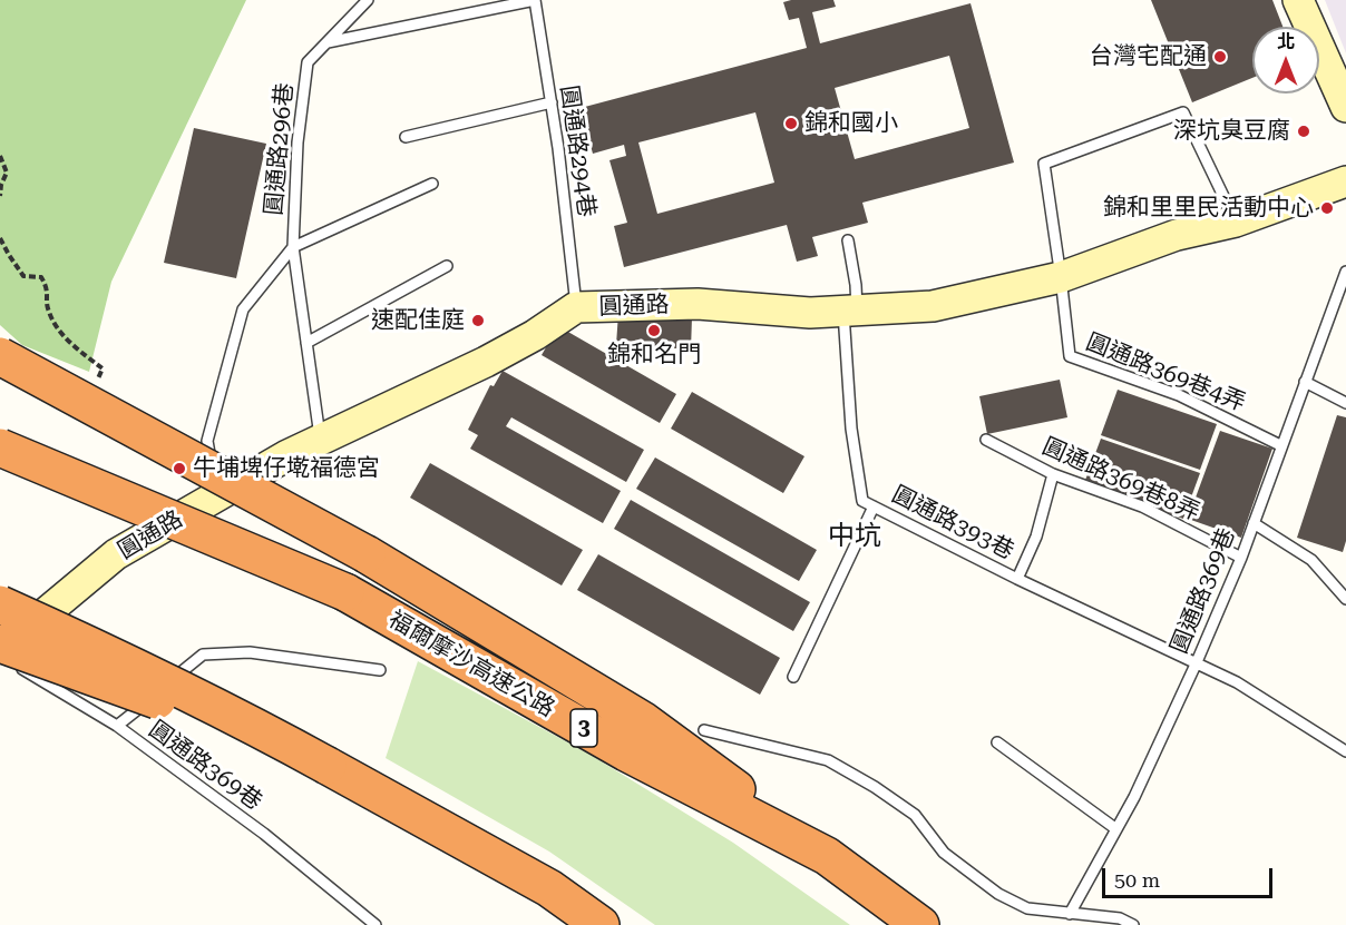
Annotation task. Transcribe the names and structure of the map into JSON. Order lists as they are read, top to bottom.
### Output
{
  "streets": {
    "highway": ["福爾摩沙高速公路", "3"],
    "street": ["圓通路"],
    "lane": [
      "圓通路296巷",
      "圓通路294巷",
      "圓通路369巷4弄",
      "圓通路369巷8弄",
      "圓通路393巷",
      "圓通路369巷"
    ]
  },
  "crossings": [
    ["圓通路296巷", "圓通路"],
    ["圓通路294巷", "圓通路"],
    ["圓通路", "圓通路369巷4弄"],
    ["圓通路", "圓通路393巷"],
    ["圓通路", "圓通路369巷"],
    ["圓通路369巷4弄", "圓通路369巷"],
    ["圓通路369巷8弄", "圓通路369巷"],
    ["圓通路393巷", "圓通路369巷"]
  ],
  "districts": ["中坑"],
  "places": [
    "台灣宅配通",
    "錦和國小",
    "深坑臭豆腐",
    "錦和里里民活動中心",
    "速配佳庭",
    "錦和名門",
    "牛埔埤仔墘福德宮"
  ],
  "scale_bar": "50 m",
  "north": "top"
}
